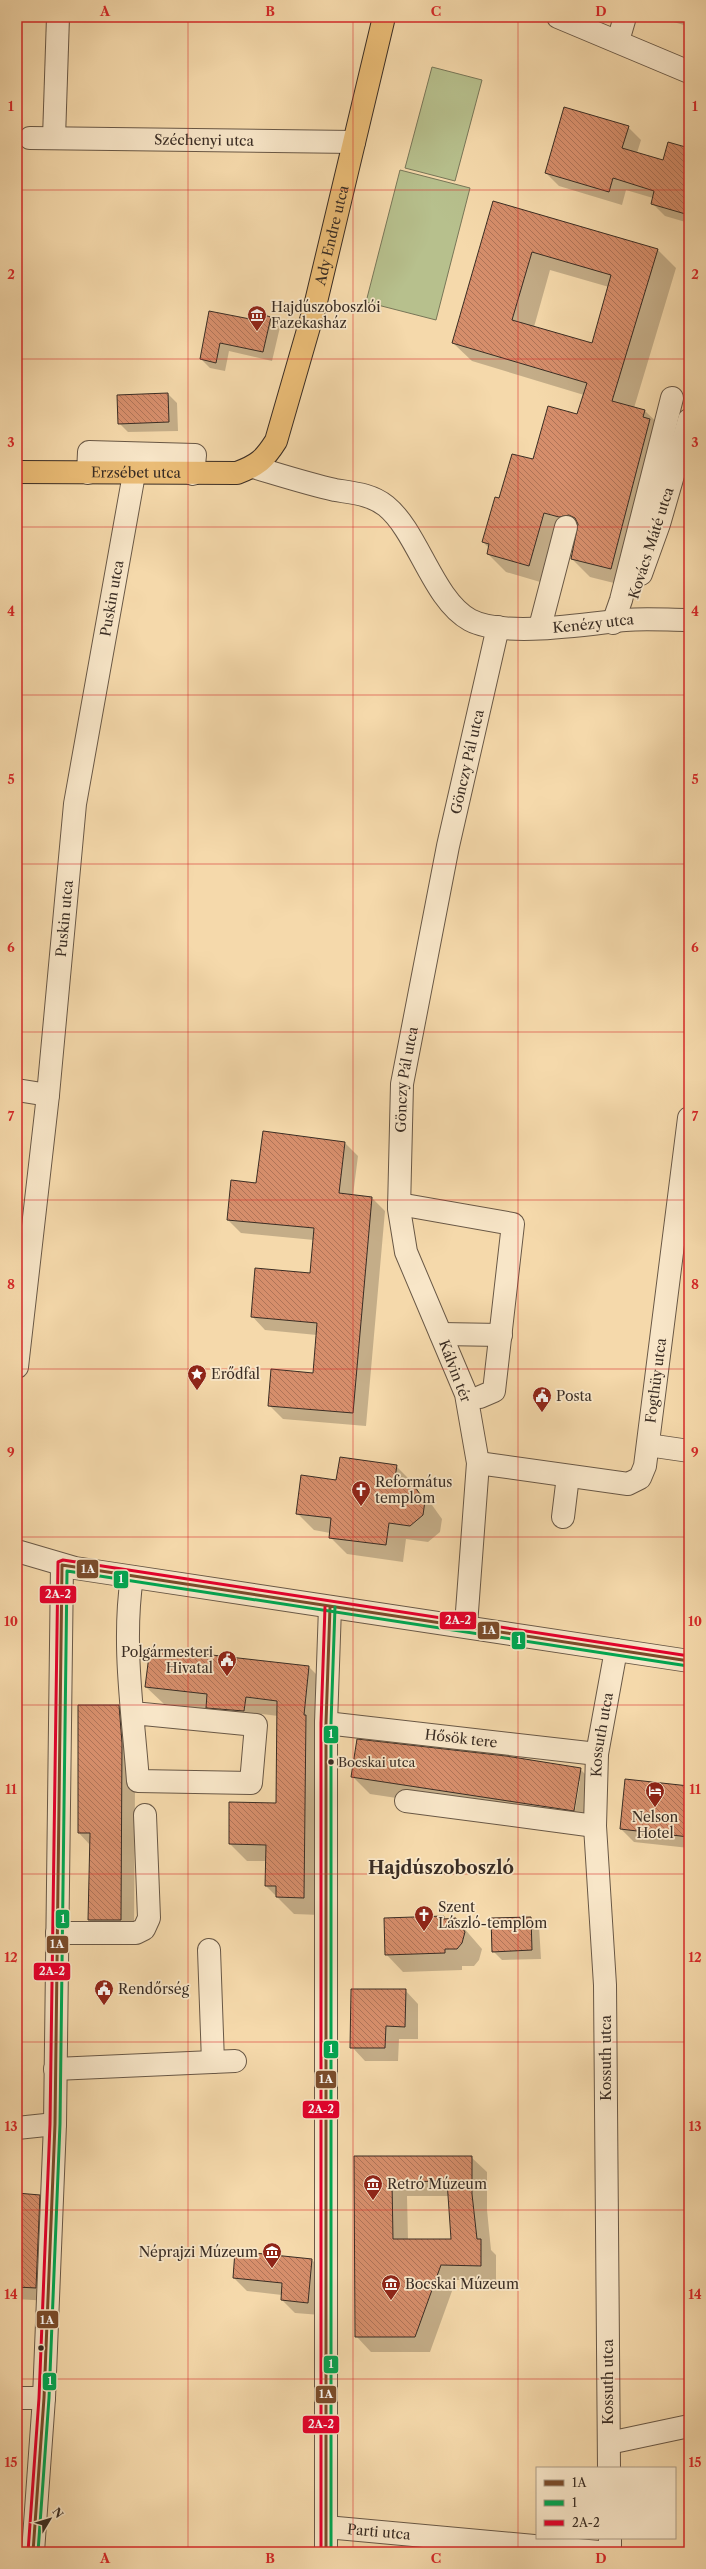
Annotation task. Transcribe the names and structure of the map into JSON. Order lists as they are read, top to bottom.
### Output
{
  "streets": {
    "main road": ["Ady Endre utca", "Erzsébet utca"],
    "street": [
      "Széchenyi utca",
      "Kovács Máté utca",
      "Puskin utca",
      "Kenézy utca",
      "Gönczy Pál utca",
      "Kálvin tér",
      "Fogthüy utca",
      "Kossuth utca",
      "Hősök tere",
      "Parti utca"
    ]
  },
  "crossings": [
    ["Széchenyi utca", "Ady Endre utca"],
    ["Ady Endre utca", "Erzsébet utca"],
    ["Erzsébet utca", "Puskin utca"],
    ["Kovács Máté utca", "Kenézy utca"],
    ["Kenézy utca", "Gönczy Pál utca"],
    ["Gönczy Pál utca", "Kálvin tér"],
    ["Kálvin tér", "Fogthüy utca"],
    ["Kossuth utca", "Hősök tere"]
  ],
  "districts": ["Hajdúszoboszló"],
  "places": {
    "museum": [
      "Hajdúszoboszlói Fazekasház",
      "Retró Múzeum",
      "Néprajzi Múzeum",
      "Bocskai Múzeum"
    ],
    "place": ["Erődfal"],
    "public building": ["Posta", "Polgármesteri Hivatal", "Rendőrség"],
    "church": ["Református templom", "Szent László-templom"],
    "other": ["Bocskai utca"],
    "hotel": ["Nelson Hotel"]
  },
  "lines": ["transit line 2A-2", "transit line 1A", "transit line 1"],
  "legend": ["1A", "1", "2A-2"],
  "north": "top right",
  "grid": {
    "columns": [
      "A",
      "B",
      "C",
      "D"
    ],
    "rows": [
      "1",
      "2",
      "3",
      "4",
      "5",
      "6",
      "7",
      "8",
      "9",
      "10",
      "11",
      "12",
      "13",
      "14",
      "15"
    ]
  }
}
